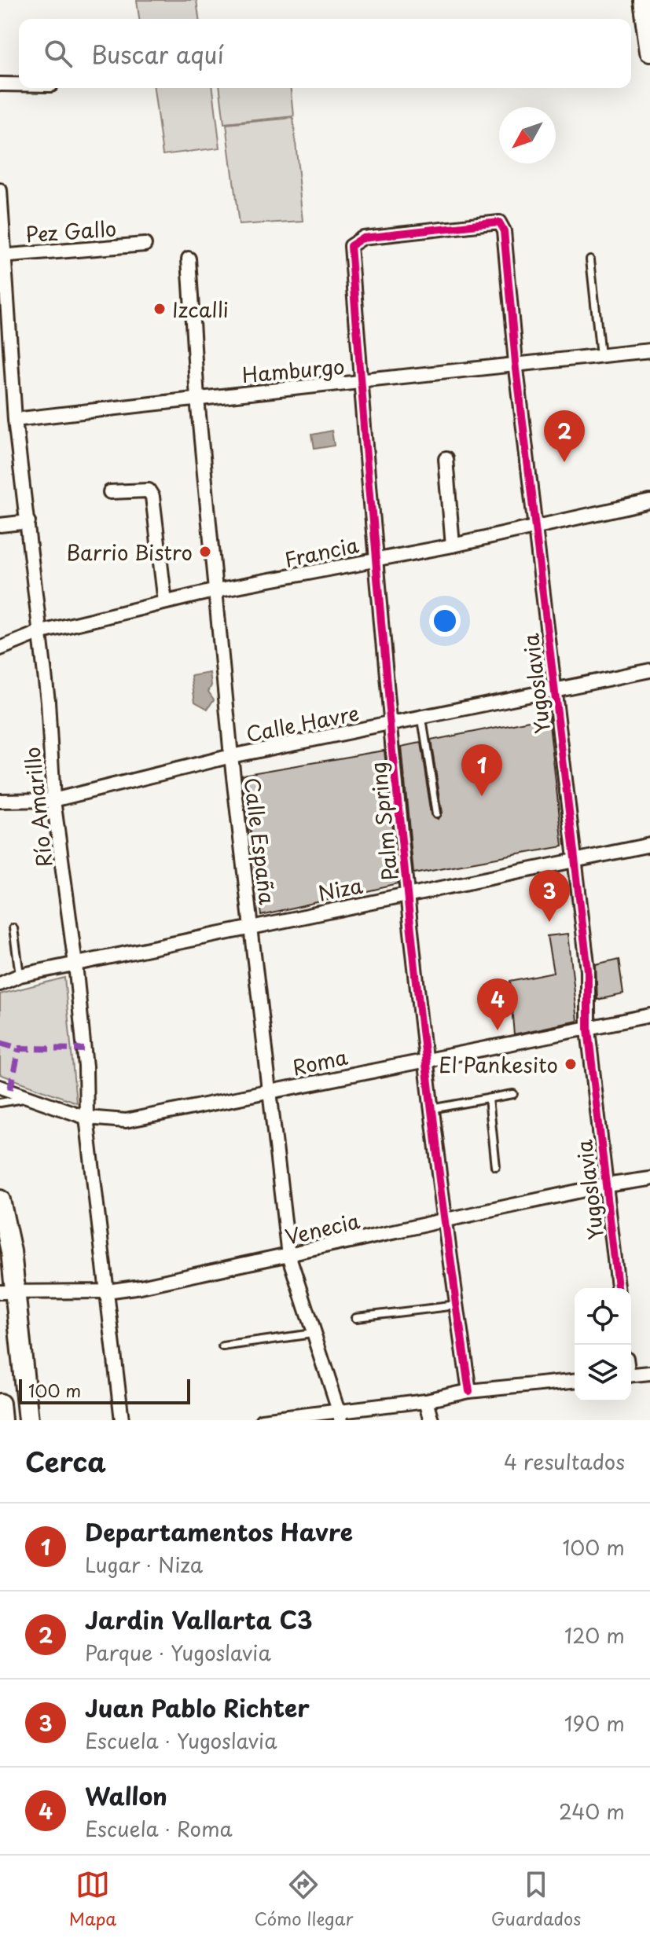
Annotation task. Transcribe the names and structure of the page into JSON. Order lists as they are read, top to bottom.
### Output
{
  "streets": {
    "street": [
      "Pez Gallo",
      "Hamburgo",
      "Francia",
      "Yugoslavia",
      "Calle Havre",
      "Río Amarillo",
      "Palm Spring",
      "Calle España",
      "Niza",
      "Roma",
      "Venecia"
    ]
  },
  "crossings": [
    ["Pez Gallo", "Río Amarillo"],
    ["Hamburgo", "Yugoslavia"],
    ["Hamburgo", "Río Amarillo"],
    ["Hamburgo", "Palm Spring"],
    ["Hamburgo", "Calle España"],
    ["Francia", "Yugoslavia"],
    ["Francia", "Río Amarillo"],
    ["Francia", "Palm Spring"],
    ["Francia", "Calle España"],
    ["Yugoslavia", "Calle Havre"],
    ["Yugoslavia", "Palm Spring"],
    ["Yugoslavia", "Niza"],
    ["Yugoslavia", "Roma"],
    ["Yugoslavia", "Venecia"],
    ["Calle Havre", "Río Amarillo"],
    ["Calle Havre", "Palm Spring"],
    ["Calle Havre", "Calle España"],
    ["Río Amarillo", "Niza"],
    ["Río Amarillo", "Roma"],
    ["Río Amarillo", "Venecia"],
    ["Palm Spring", "Niza"],
    ["Palm Spring", "Roma"],
    ["Palm Spring", "Venecia"],
    ["Calle España", "Niza"],
    ["Calle España", "Roma"],
    ["Calle España", "Venecia"]
  ],
  "places": ["Izcalli", "Barrio Bistro", "El Pankesito"],
  "scale_bar": "100 m",
  "north": "bottom left",
  "page": {
    "search": "Buscar aquí",
    "pins": [
      "2",
      "1",
      "3",
      "4"
    ],
    "scale": "100 m",
    "heading": ["Cerca", "4 resultados"],
    "list": [
      {
        "mark": "1",
        "name": "Departamentos Havre",
        "note": "Lugar · Niza",
        "value": "100 m"
      },
      {
        "mark": "2",
        "name": "Jardin Vallarta C3",
        "note": "Parque · Yugoslavia",
        "value": "120 m"
      },
      {
        "mark": "3",
        "name": "Juan Pablo Richter",
        "note": "Escuela · Yugoslavia",
        "value": "190 m"
      },
      {
        "mark": "4",
        "name": "Wallon",
        "note": "Escuela · Roma",
        "value": "240 m"
      }
    ],
    "nav": ["Mapa", "Cómo llegar", "Guardados"]
  }
}
